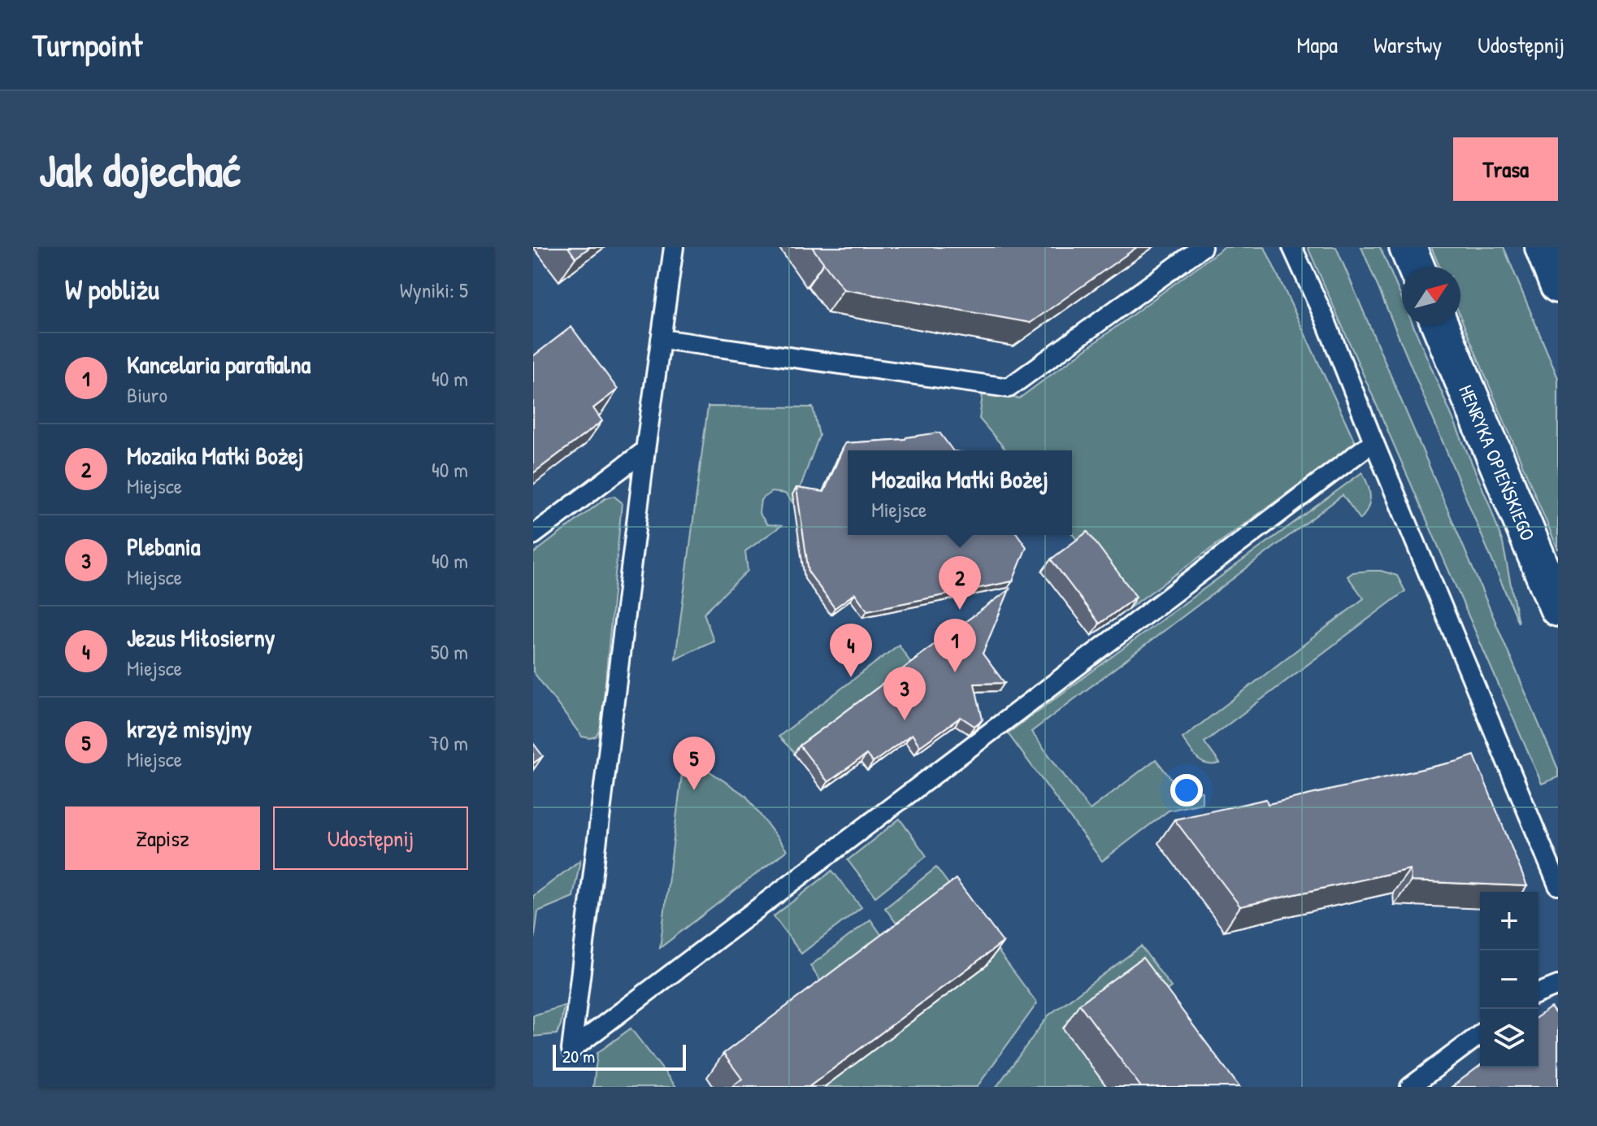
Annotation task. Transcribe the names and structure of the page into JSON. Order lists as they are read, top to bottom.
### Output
{
  "streets": {
    "street": ["HENRYKA OPIEŃSKIEGO"]
  },
  "scale_bar": "20 m",
  "north": "top right",
  "page": {
    "header": "Turnpoint",
    "nav": ["Mapa", "Warstwy", "Udostępnij"],
    "buttons": [
      "Trasa",
      ["Zapisz", "Udostępnij"]
    ],
    "title": "Jak dojechać",
    "heading": ["W pobliżu", "Wyniki: 5"],
    "list": [
      {
        "mark": "1",
        "name": "Kancelaria parafialna",
        "note": "Biuro",
        "value": "40 m"
      },
      {
        "mark": "2",
        "name": "Mozaika Matki Bożej",
        "note": "Miejsce",
        "value": "40 m"
      },
      {
        "mark": "3",
        "name": "Plebania",
        "note": "Miejsce",
        "value": "40 m"
      },
      {
        "mark": "4",
        "name": "Jezus Miłosierny",
        "note": "Miejsce",
        "value": "50 m"
      },
      {
        "mark": "5",
        "name": "krzyż misyjny",
        "note": "Miejsce",
        "value": "70 m"
      }
    ],
    "popup": ["Mozaika Matki Bożej", "Miejsce"],
    "pins": [
      "2",
      "1",
      "4",
      "3",
      "5"
    ],
    "map_buttons": ["+", "−"],
    "scale": "20 m"
  }
}
